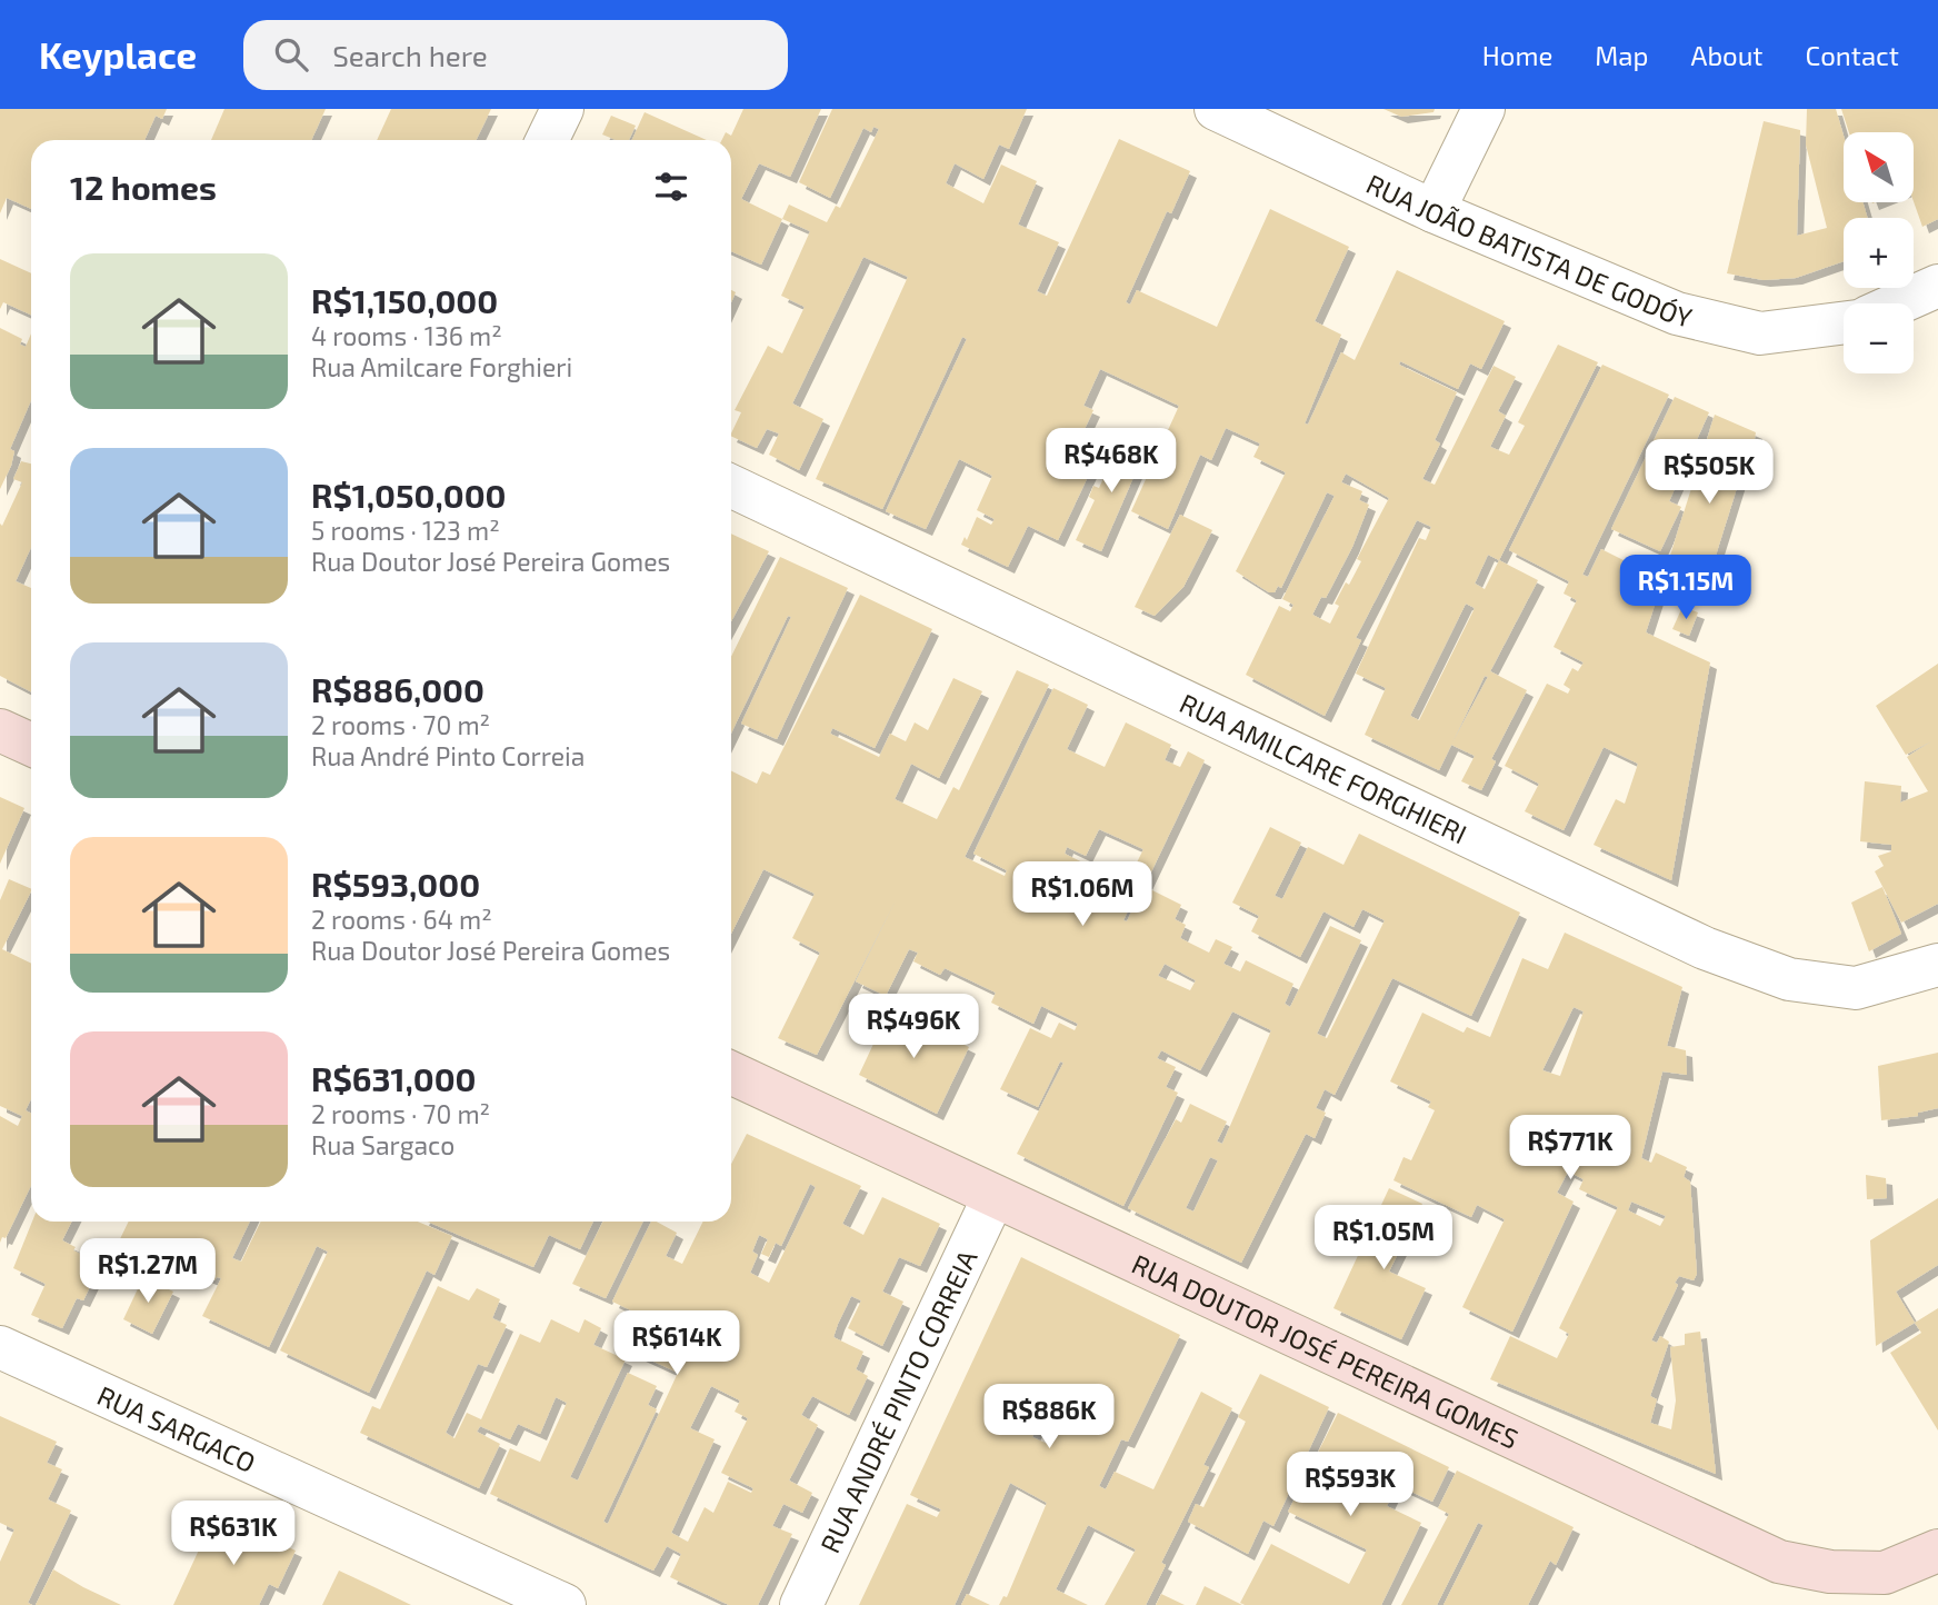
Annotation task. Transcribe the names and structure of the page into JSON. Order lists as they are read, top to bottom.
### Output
{
  "streets": {
    "main road": ["RUA DOUTOR JOSÉ PEREIRA GOMES"],
    "street": [
      "RUA JOÃO BATISTA DE GODÓY",
      "RUA AMILCARE FORGHIERI",
      "RUA ANDRÉ PINTO CORREIA",
      "RUA SARGACO"
    ]
  },
  "crossings": [
    ["RUA DOUTOR JOSÉ PEREIRA GOMES", "RUA ANDRÉ PINTO CORREIA"]
  ],
  "north": "top left",
  "page": {
    "header": "Keyplace",
    "search": "Search here",
    "nav": [
      "Home",
      "Map",
      "About",
      "Contact"
    ],
    "map_buttons": ["+", "−"],
    "heading": "12 homes",
    "list": [
      {
        "name": "R$1,150,000",
        "note": "4 rooms · 136 m² · Rua Amilcare Forghieri"
      },
      {
        "name": "R$1,050,000",
        "note": "5 rooms · 123 m² · Rua Doutor José Pereira Gomes"
      },
      {
        "name": "R$886,000",
        "note": "2 rooms · 70 m² · Rua André Pinto Correia"
      },
      {
        "name": "R$593,000",
        "note": "2 rooms · 64 m² · Rua Doutor José Pereira Gomes"
      },
      {
        "name": "R$631,000",
        "note": "2 rooms · 70 m² · Rua Sargaco"
      }
    ],
    "price": [
      "R$468K",
      "R$505K",
      "R$1.15M",
      "R$1.06M",
      "R$496K",
      "R$771K",
      "R$1.05M",
      "R$1.27M",
      "R$614K",
      "R$886K",
      "R$593K",
      "R$631K"
    ]
  }
}
